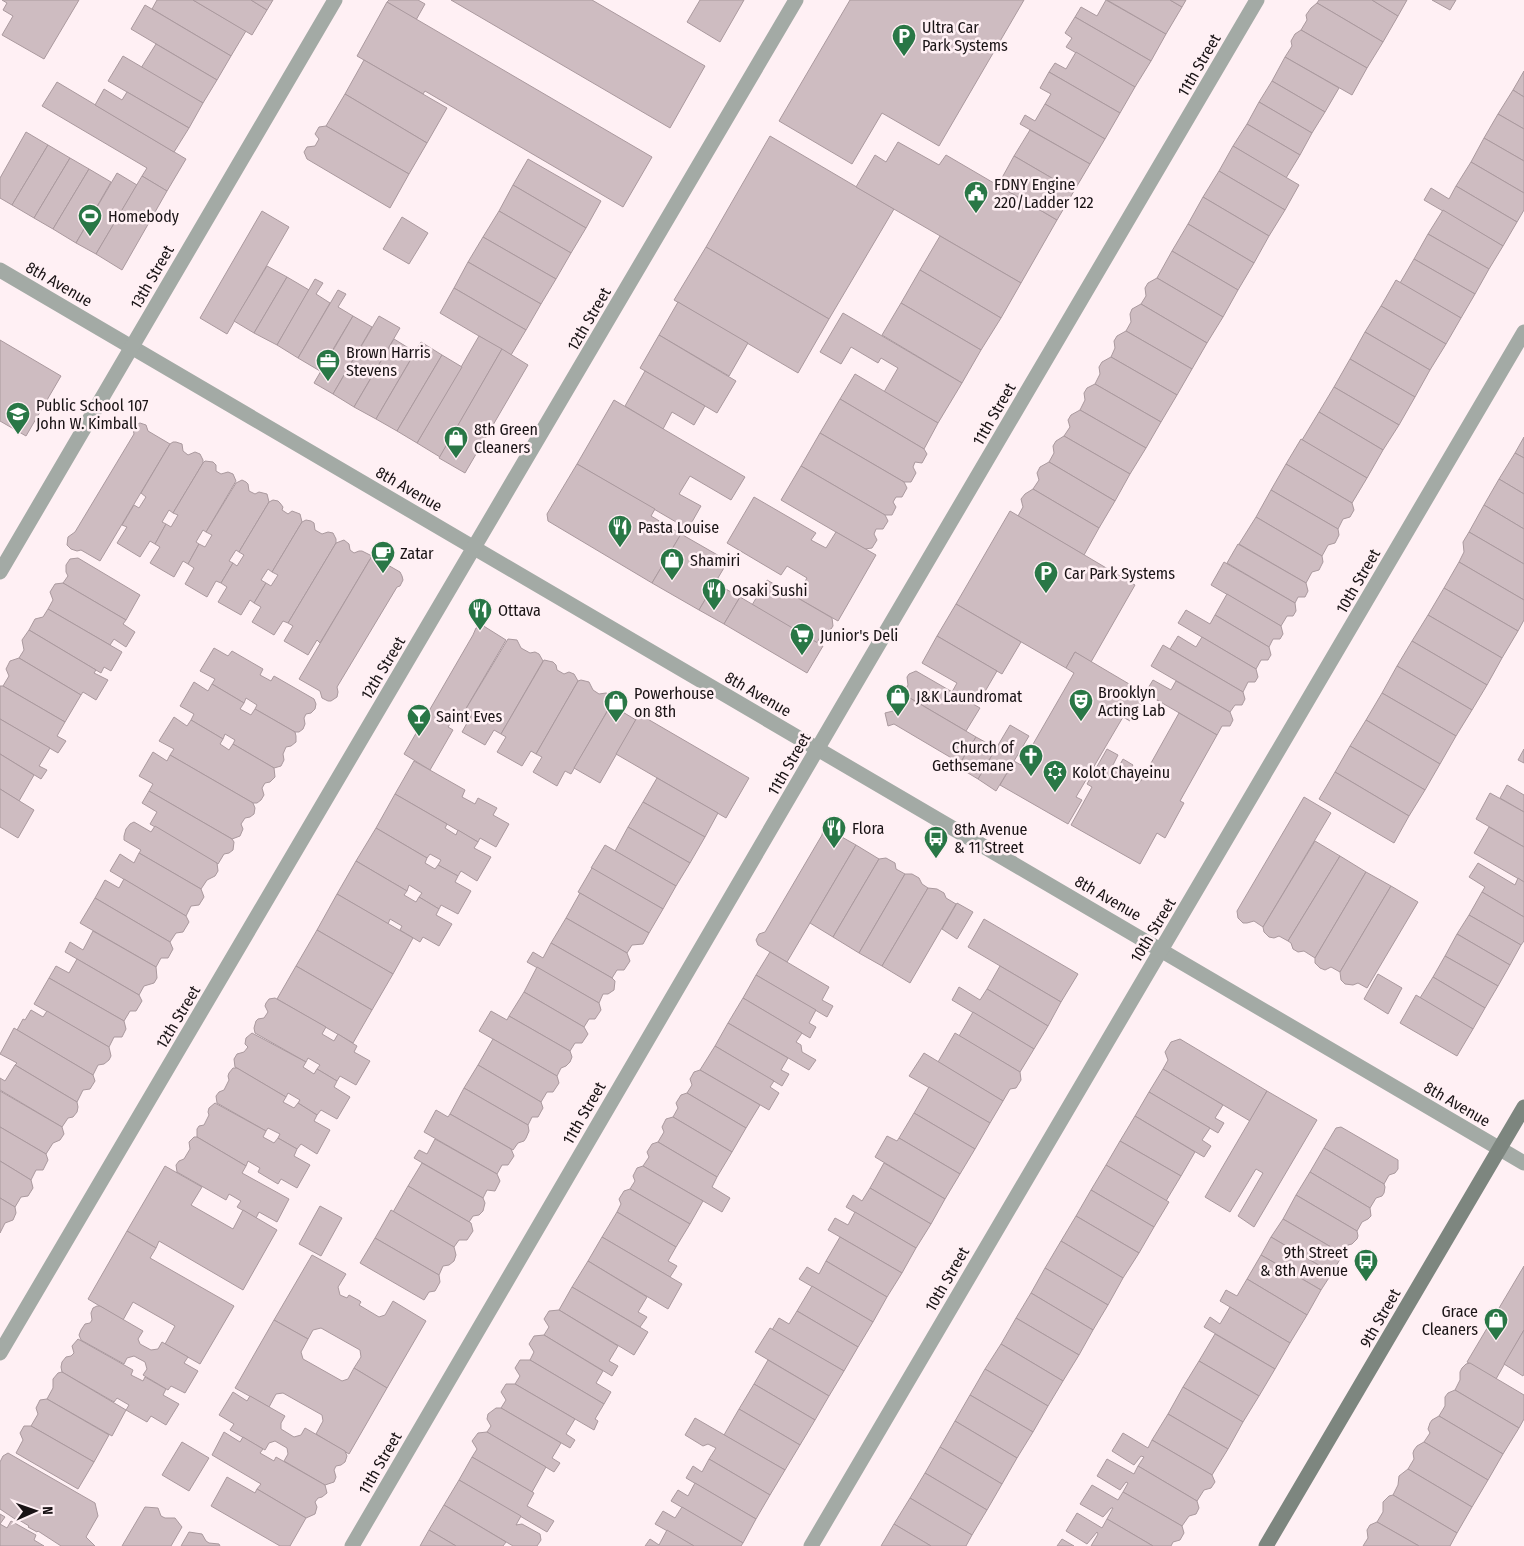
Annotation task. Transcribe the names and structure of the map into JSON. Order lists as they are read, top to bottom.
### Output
{
  "streets": {
    "street": [
      "11th Street",
      "13th Street",
      "8th Avenue",
      "12th Street",
      "10th Street",
      "9th Street"
    ]
  },
  "crossings": [
    ["11th Street", "8th Avenue"],
    ["13th Street", "8th Avenue"],
    ["8th Avenue", "12th Street"],
    ["8th Avenue", "10th Street"],
    ["8th Avenue", "9th Street"]
  ],
  "places": {
    "parking": ["Ultra Car Park Systems", "Car Park Systems"],
    "public building": ["FDNY Engine 220/Ladder 122"],
    "sports": ["Homebody"],
    "office": ["Brown Harris Stevens"],
    "school or university": ["Public School 107 John W. Kimball"],
    "shop": [
      "8th Green Cleaners",
      "Shamiri",
      "J&K Laundromat",
      "Powerhouse on 8th",
      "Grace Cleaners"
    ],
    "restaurant": [
      "Pasta Louise",
      "Osaki Sushi",
      "Ottava",
      "Flora"
    ],
    "cafe": ["Zatar"],
    "supermarket": ["Junior's Deli"],
    "theatre": ["Brooklyn Acting Lab"],
    "bar": ["Saint Eves"],
    "church": ["Church of Gethsemane"],
    "synagogue": ["Kolot Chayeinu"],
    "bus stop": ["8th Avenue & 11 Street", "9th Street & 8th Avenue"]
  },
  "north": "right"
}
